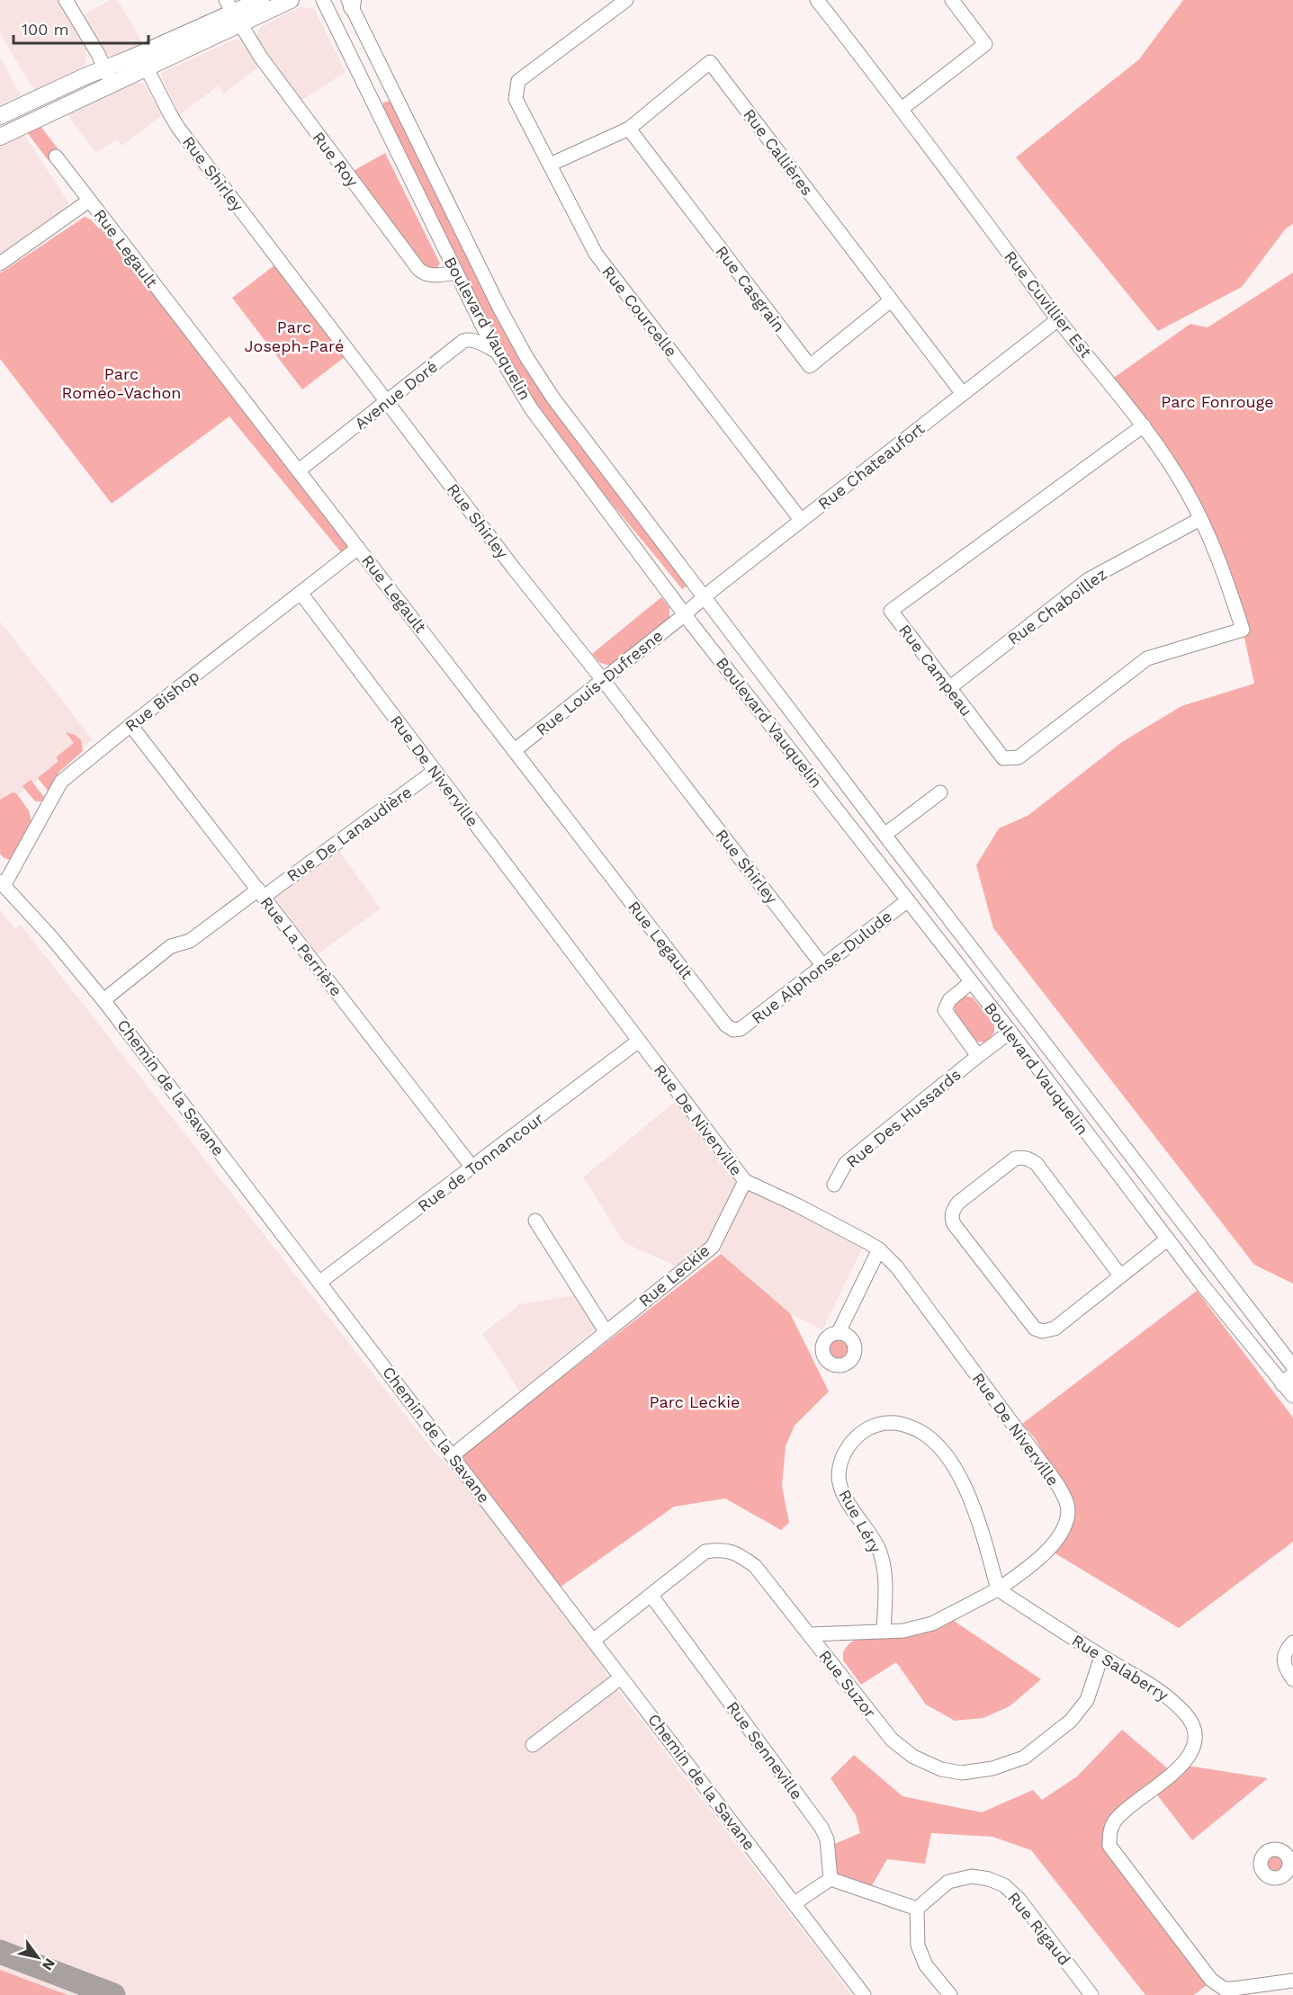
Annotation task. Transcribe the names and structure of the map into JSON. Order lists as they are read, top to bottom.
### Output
{
  "streets": {
    "street": [
      "Rue Callières",
      "Rue Roy",
      "Rue Shirley",
      "Rue Legault",
      "Rue Casgrain",
      "Rue Cuvillier Est",
      "Rue Courcelle",
      "Boulevard Vauquelin",
      "Avenue Doré",
      "Rue Chateaufort",
      "Rue Chaboillez",
      "Rue Campeau",
      "Rue Louis-Dufresne",
      "Rue Bishop",
      "Rue De Niverville",
      "Rue De Lanaudière",
      "Rue La Perrière",
      "Rue Alphonse-Dulude",
      "Chemin de la Savane",
      "Rue Des Hussards",
      "Rue de Tonnancour",
      "Rue Leckie",
      "Rue Léry",
      "Rue Salaberry",
      "Rue Suzor",
      "Rue Senneville",
      "Rue Rigaud"
    ]
  },
  "crossings": [
    ["Rue Callières", "Rue Casgrain"],
    ["Rue Callières", "Rue Courcelle"],
    ["Rue Callières", "Rue Chateaufort"],
    ["Rue Roy", "Boulevard Vauquelin"],
    ["Rue Shirley", "Avenue Doré"],
    ["Rue Shirley", "Rue Louis-Dufresne"],
    ["Rue Shirley", "Rue Alphonse-Dulude"],
    ["Rue Legault", "Avenue Doré"],
    ["Rue Legault", "Rue Louis-Dufresne"],
    ["Rue Legault", "Rue Bishop"],
    ["Rue Legault", "Rue Alphonse-Dulude"],
    ["Rue Cuvillier Est", "Rue Chateaufort"],
    ["Rue Cuvillier Est", "Rue Chaboillez"],
    ["Rue Cuvillier Est", "Rue Campeau"],
    ["Rue Courcelle", "Rue Chateaufort"],
    ["Boulevard Vauquelin", "Avenue Doré"],
    ["Boulevard Vauquelin", "Rue Chateaufort"],
    ["Boulevard Vauquelin", "Rue Louis-Dufresne"],
    ["Boulevard Vauquelin", "Rue Alphonse-Dulude"],
    ["Boulevard Vauquelin", "Rue Des Hussards"],
    ["Rue Chateaufort", "Rue Louis-Dufresne"],
    ["Rue Chaboillez", "Rue Campeau"],
    ["Rue Bishop", "Rue De Niverville"],
    ["Rue Bishop", "Rue La Perrière"],
    ["Rue Bishop", "Chemin de la Savane"],
    ["Rue De Niverville", "Rue De Lanaudière"],
    ["Rue De Niverville", "Rue de Tonnancour"],
    ["Rue De Niverville", "Rue Leckie"],
    ["Rue De Niverville", "Rue Léry"],
    ["Rue De Niverville", "Rue Salaberry"],
    ["Rue De Lanaudière", "Rue La Perrière"],
    ["Rue De Lanaudière", "Chemin de la Savane"],
    ["Rue La Perrière", "Rue de Tonnancour"],
    ["Chemin de la Savane", "Rue de Tonnancour"],
    ["Chemin de la Savane", "Rue Leckie"],
    ["Chemin de la Savane", "Rue Suzor"],
    ["Rue Léry", "Rue Salaberry"],
    ["Rue Salaberry", "Rue Suzor"],
    ["Rue Suzor", "Rue Senneville"]
  ],
  "parks": [
    "Parc Joseph-Paré",
    "Parc Roméo-Vachon",
    "Parc Fonrouge",
    "Parc Leckie"
  ],
  "scale_bar": "100 m",
  "north": "bottom right"
}
